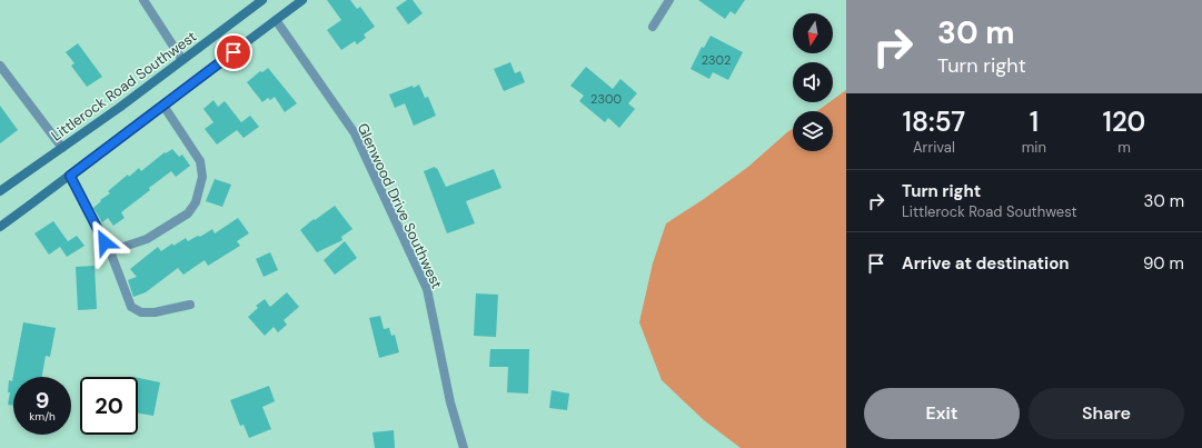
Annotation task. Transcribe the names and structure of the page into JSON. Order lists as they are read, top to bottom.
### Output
{
  "streets": {
    "main road": ["Littlerock Road Southwest"],
    "street": ["Glenwood Drive Southwest"]
  },
  "house_numbers": ["2302", "2300"],
  "north": "bottom",
  "page": {
    "turn": ["30 m", "Turn right"],
    "eta": [
      "18:57",
      "Arrival",
      "1",
      "min",
      "120",
      "m"
    ],
    "list": [
      {
        "name": "Turn right",
        "note": "Littlerock Road Southwest",
        "value": "30 m"
      },
      {
        "name": "Arrive at destination",
        "value": "90 m"
      }
    ],
    "speed": "9 km/h",
    "limit": "20",
    "buttons": ["Exit", "Share"]
  }
}
